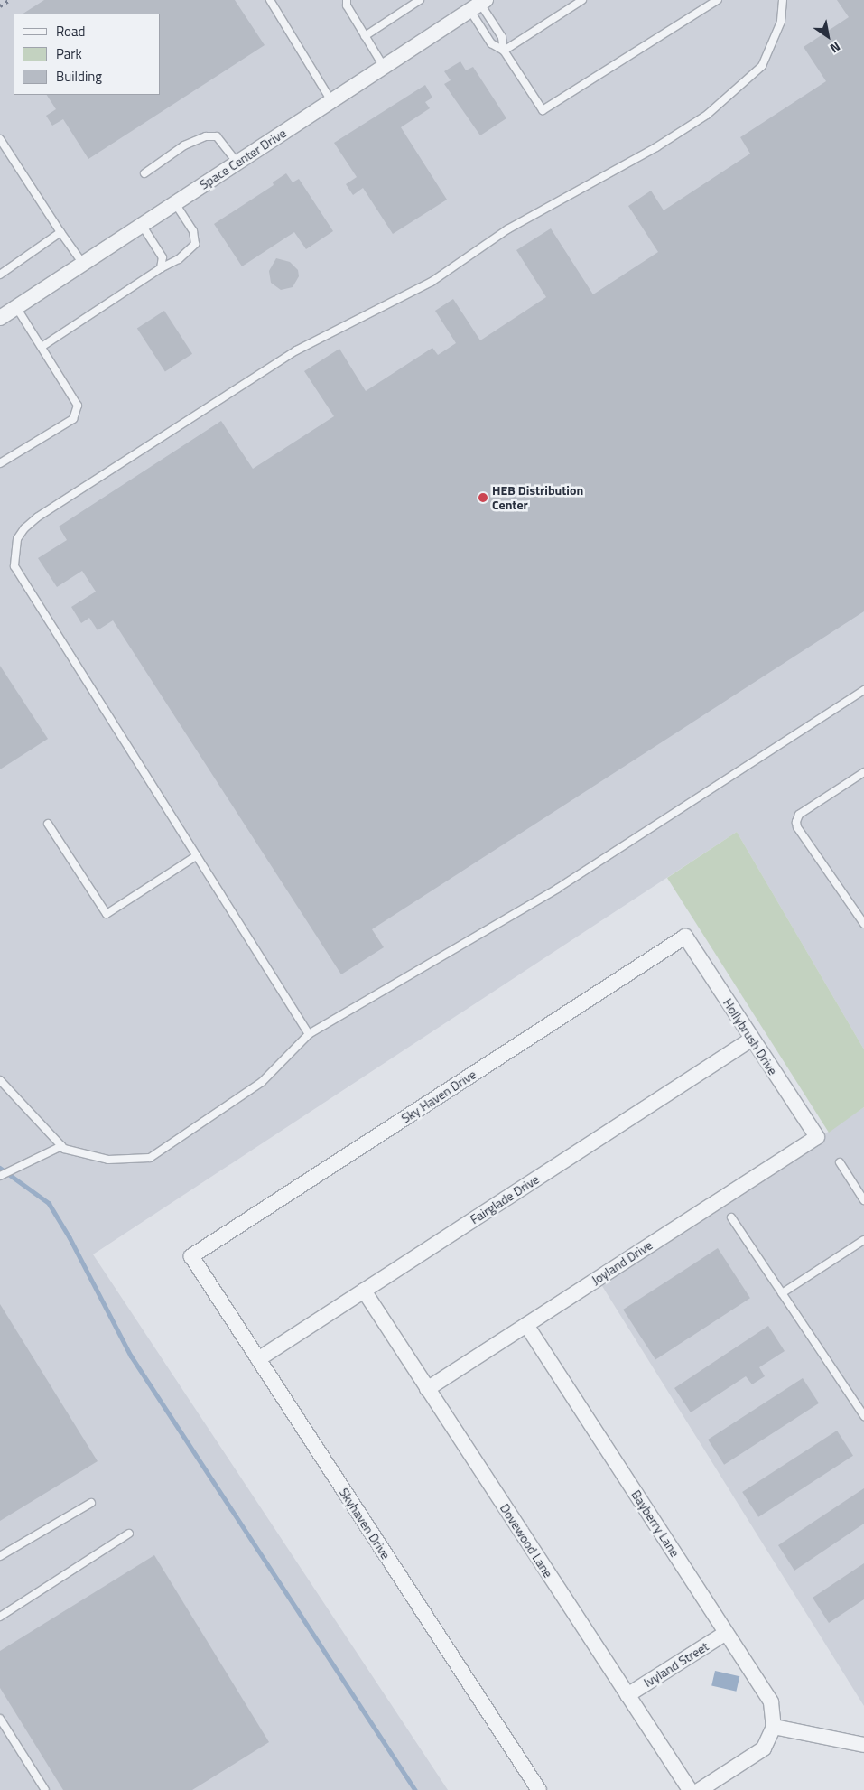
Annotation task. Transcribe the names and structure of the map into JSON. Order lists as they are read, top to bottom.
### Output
{
  "streets": {
    "street": [
      "Space Center Drive",
      "Hollybrush Drive",
      "Sky Haven Drive",
      "Fairglade Drive",
      "Joyland Drive",
      "Skyhaven Drive",
      "Bayberry Lane",
      "Dovewood Lane",
      "Ivyland Street"
    ]
  },
  "crossings": [
    ["Hollybrush Drive", "Sky Haven Drive"],
    ["Hollybrush Drive", "Fairglade Drive"],
    ["Hollybrush Drive", "Joyland Drive"],
    ["Sky Haven Drive", "Skyhaven Drive"],
    ["Fairglade Drive", "Skyhaven Drive"],
    ["Fairglade Drive", "Dovewood Lane"],
    ["Joyland Drive", "Bayberry Lane"],
    ["Joyland Drive", "Dovewood Lane"],
    ["Bayberry Lane", "Ivyland Street"],
    ["Dovewood Lane", "Ivyland Street"]
  ],
  "places": ["HEB Distribution Center"],
  "legend": ["Road", "Park", "Building"],
  "north": "bottom right"
}
